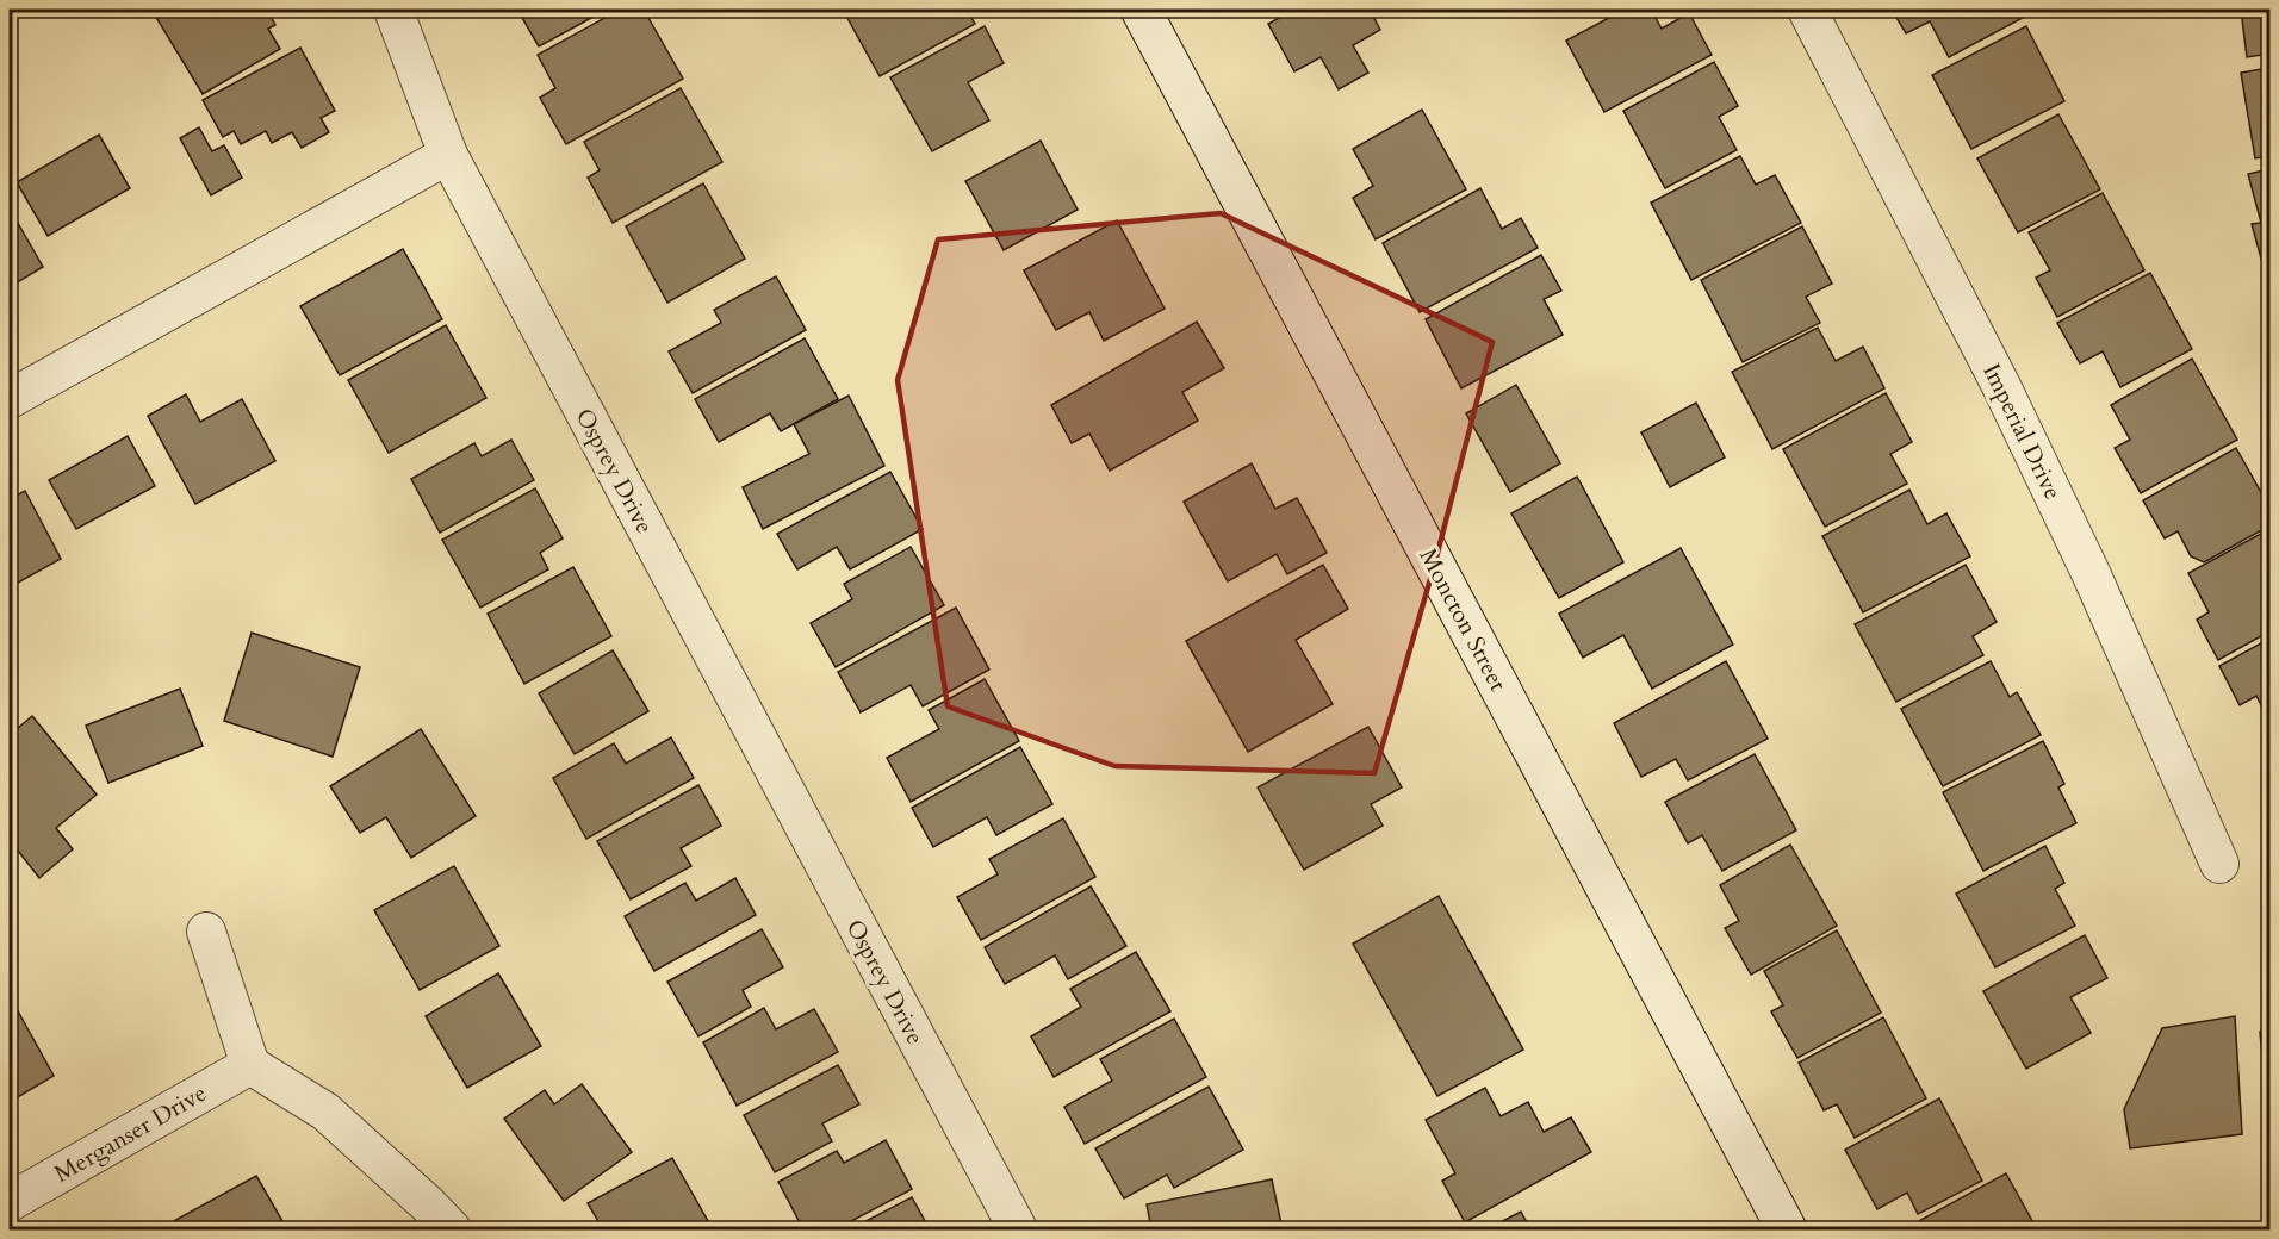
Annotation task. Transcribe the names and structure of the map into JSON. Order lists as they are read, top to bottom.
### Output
{
  "streets": {
    "street": [
      "Imperial Drive",
      "Osprey Drive",
      "Moncton Street",
      "Merganser Drive"
    ]
  }
}
